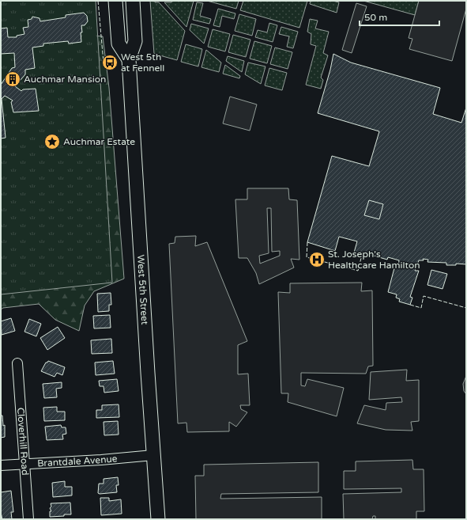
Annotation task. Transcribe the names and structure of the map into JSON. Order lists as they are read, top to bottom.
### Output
{
  "streets": {
    "main road": ["West 5th Street"],
    "street": ["Cloverhill Road", "Brantdale Avenue"]
  },
  "crossings": [
    ["West 5th Street", "Brantdale Avenue"],
    ["Cloverhill Road", "Brantdale Avenue"]
  ],
  "places": {
    "bus stop": ["West 5th at Fennell"],
    "building": ["Auchmar Mansion"],
    "place": ["Auchmar Estate"],
    "hospital": ["St. Joseph's Healthcare Hamilton"]
  },
  "scale_bar": "50 m"
}
